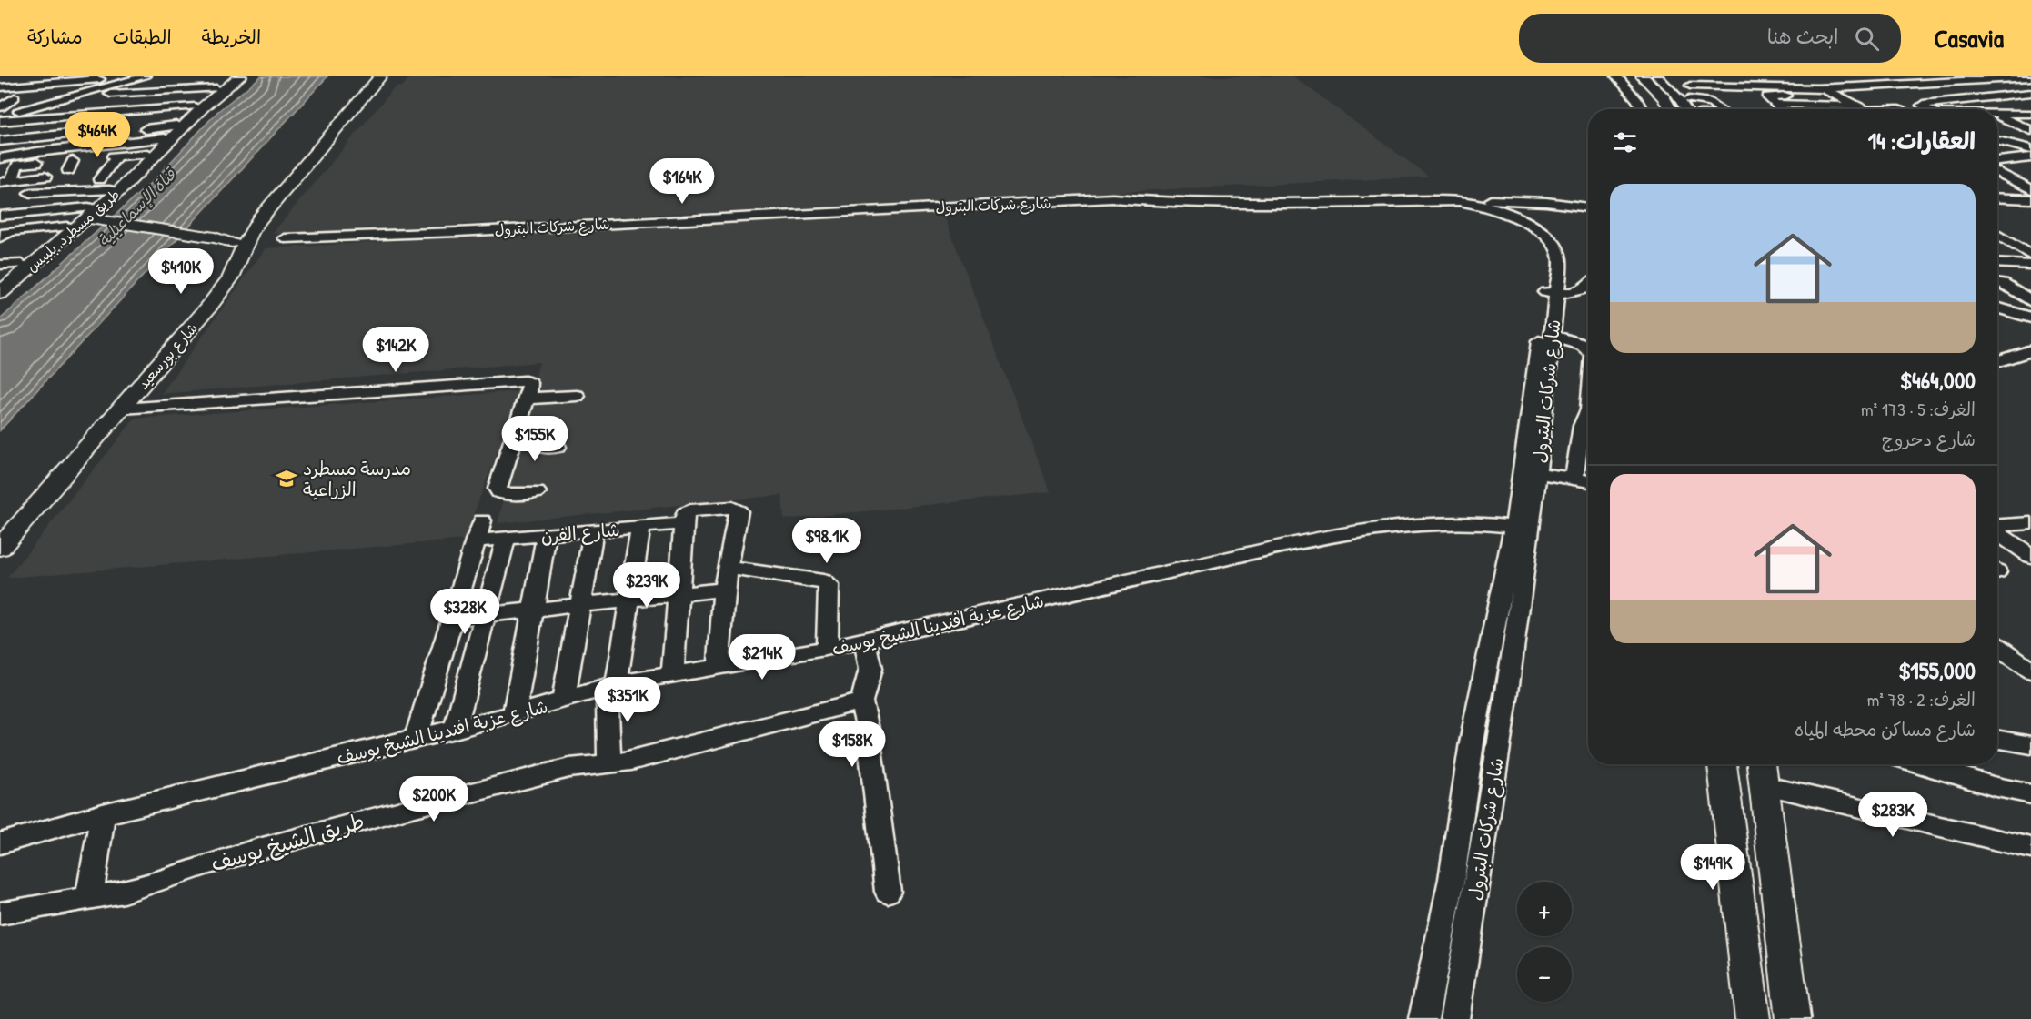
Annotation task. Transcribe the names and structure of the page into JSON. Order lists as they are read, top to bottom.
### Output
{
  "streets": {
    "main road": ["طريق مسطرد, بلبيس", "شارع بورسعيد"],
    "street": [
      "شارع شركات البترول",
      "شارع الفرن",
      "شارع عزبة افندينا الشيخ يوسف",
      "طريق الشيخ يوسف"
    ]
  },
  "crossings": [
    ["شارع شركات البترول", "شارع عزبة افندينا الشيخ يوسف"]
  ],
  "water": ["قناة الإسماعيلية"],
  "places": {
    "school or university": ["مدرسة مسطرد الزراعية"]
  },
  "page": {
    "header": "Casavia",
    "search": "ابحث هنا",
    "nav": ["الخريطة", "الطبقات", "مشاركة"],
    "heading": "العقارات: 14",
    "price": [
      "$464K",
      "$164K",
      "$410K",
      "$142K",
      "$155K",
      "$98.1K",
      "$239K",
      "$328K",
      "$214K",
      "$351K",
      "$158K",
      "$200K",
      "$283K",
      "$149K"
    ],
    "list": [
      {
        "name": "$464,000",
        "note": "الغرف: 5 · 173 m² · شارع دحروج"
      },
      {
        "name": "$155,000",
        "note": "الغرف: 2 · 78 m² · شارع مساكن محطه المياه"
      }
    ],
    "map_buttons": ["+", "−"]
  }
}
